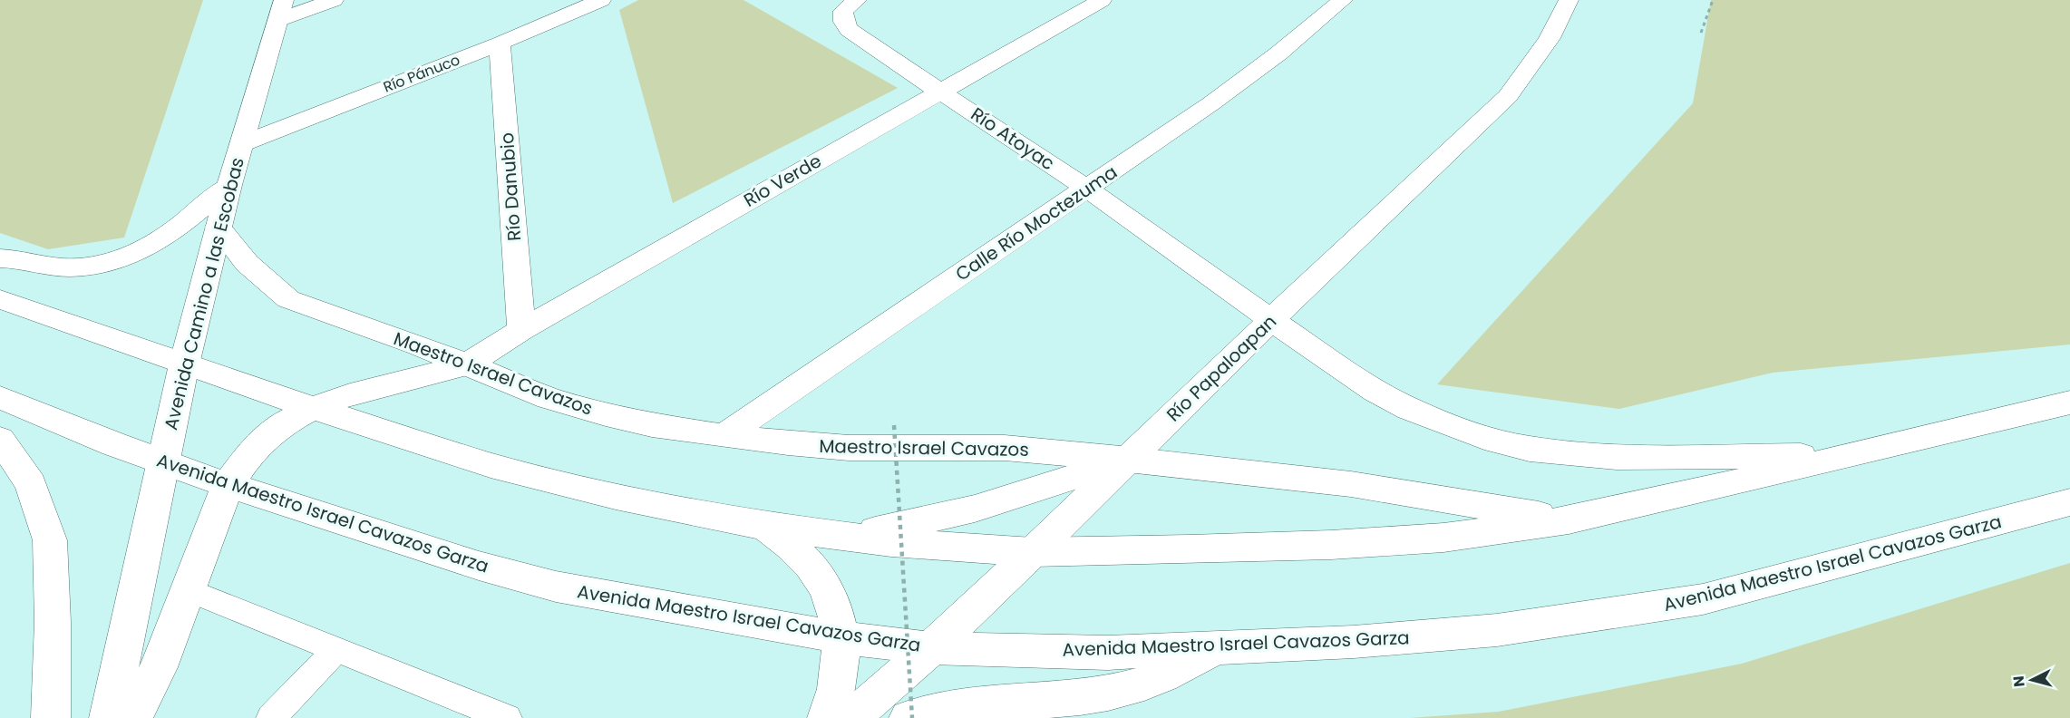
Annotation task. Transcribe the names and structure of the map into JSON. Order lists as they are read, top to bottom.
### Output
{
  "streets": {
    "street": [
      "Río Pánuco",
      "Río Atoyac",
      "Río Verde",
      "Río Danubio",
      "Calle Río Moctezuma",
      "Avenida Camino a las Escobas",
      "Río Papaloapan",
      "Maestro Israel Cavazos",
      "Avenida Maestro Israel Cavazos Garza"
    ]
  },
  "crossings": [
    ["Río Pánuco", "Río Danubio"],
    ["Río Pánuco", "Avenida Camino a las Escobas"],
    ["Río Atoyac", "Río Verde"],
    ["Río Atoyac", "Calle Río Moctezuma"],
    ["Río Atoyac", "Río Papaloapan"],
    ["Río Verde", "Río Danubio"],
    ["Río Verde", "Maestro Israel Cavazos"],
    ["Río Verde", "Avenida Maestro Israel Cavazos Garza"],
    ["Calle Río Moctezuma", "Maestro Israel Cavazos"],
    ["Avenida Camino a las Escobas", "Maestro Israel Cavazos"],
    ["Avenida Camino a las Escobas", "Avenida Maestro Israel Cavazos Garza"],
    ["Río Papaloapan", "Maestro Israel Cavazos"],
    ["Río Papaloapan", "Avenida Maestro Israel Cavazos Garza"]
  ],
  "north": "left"
}
